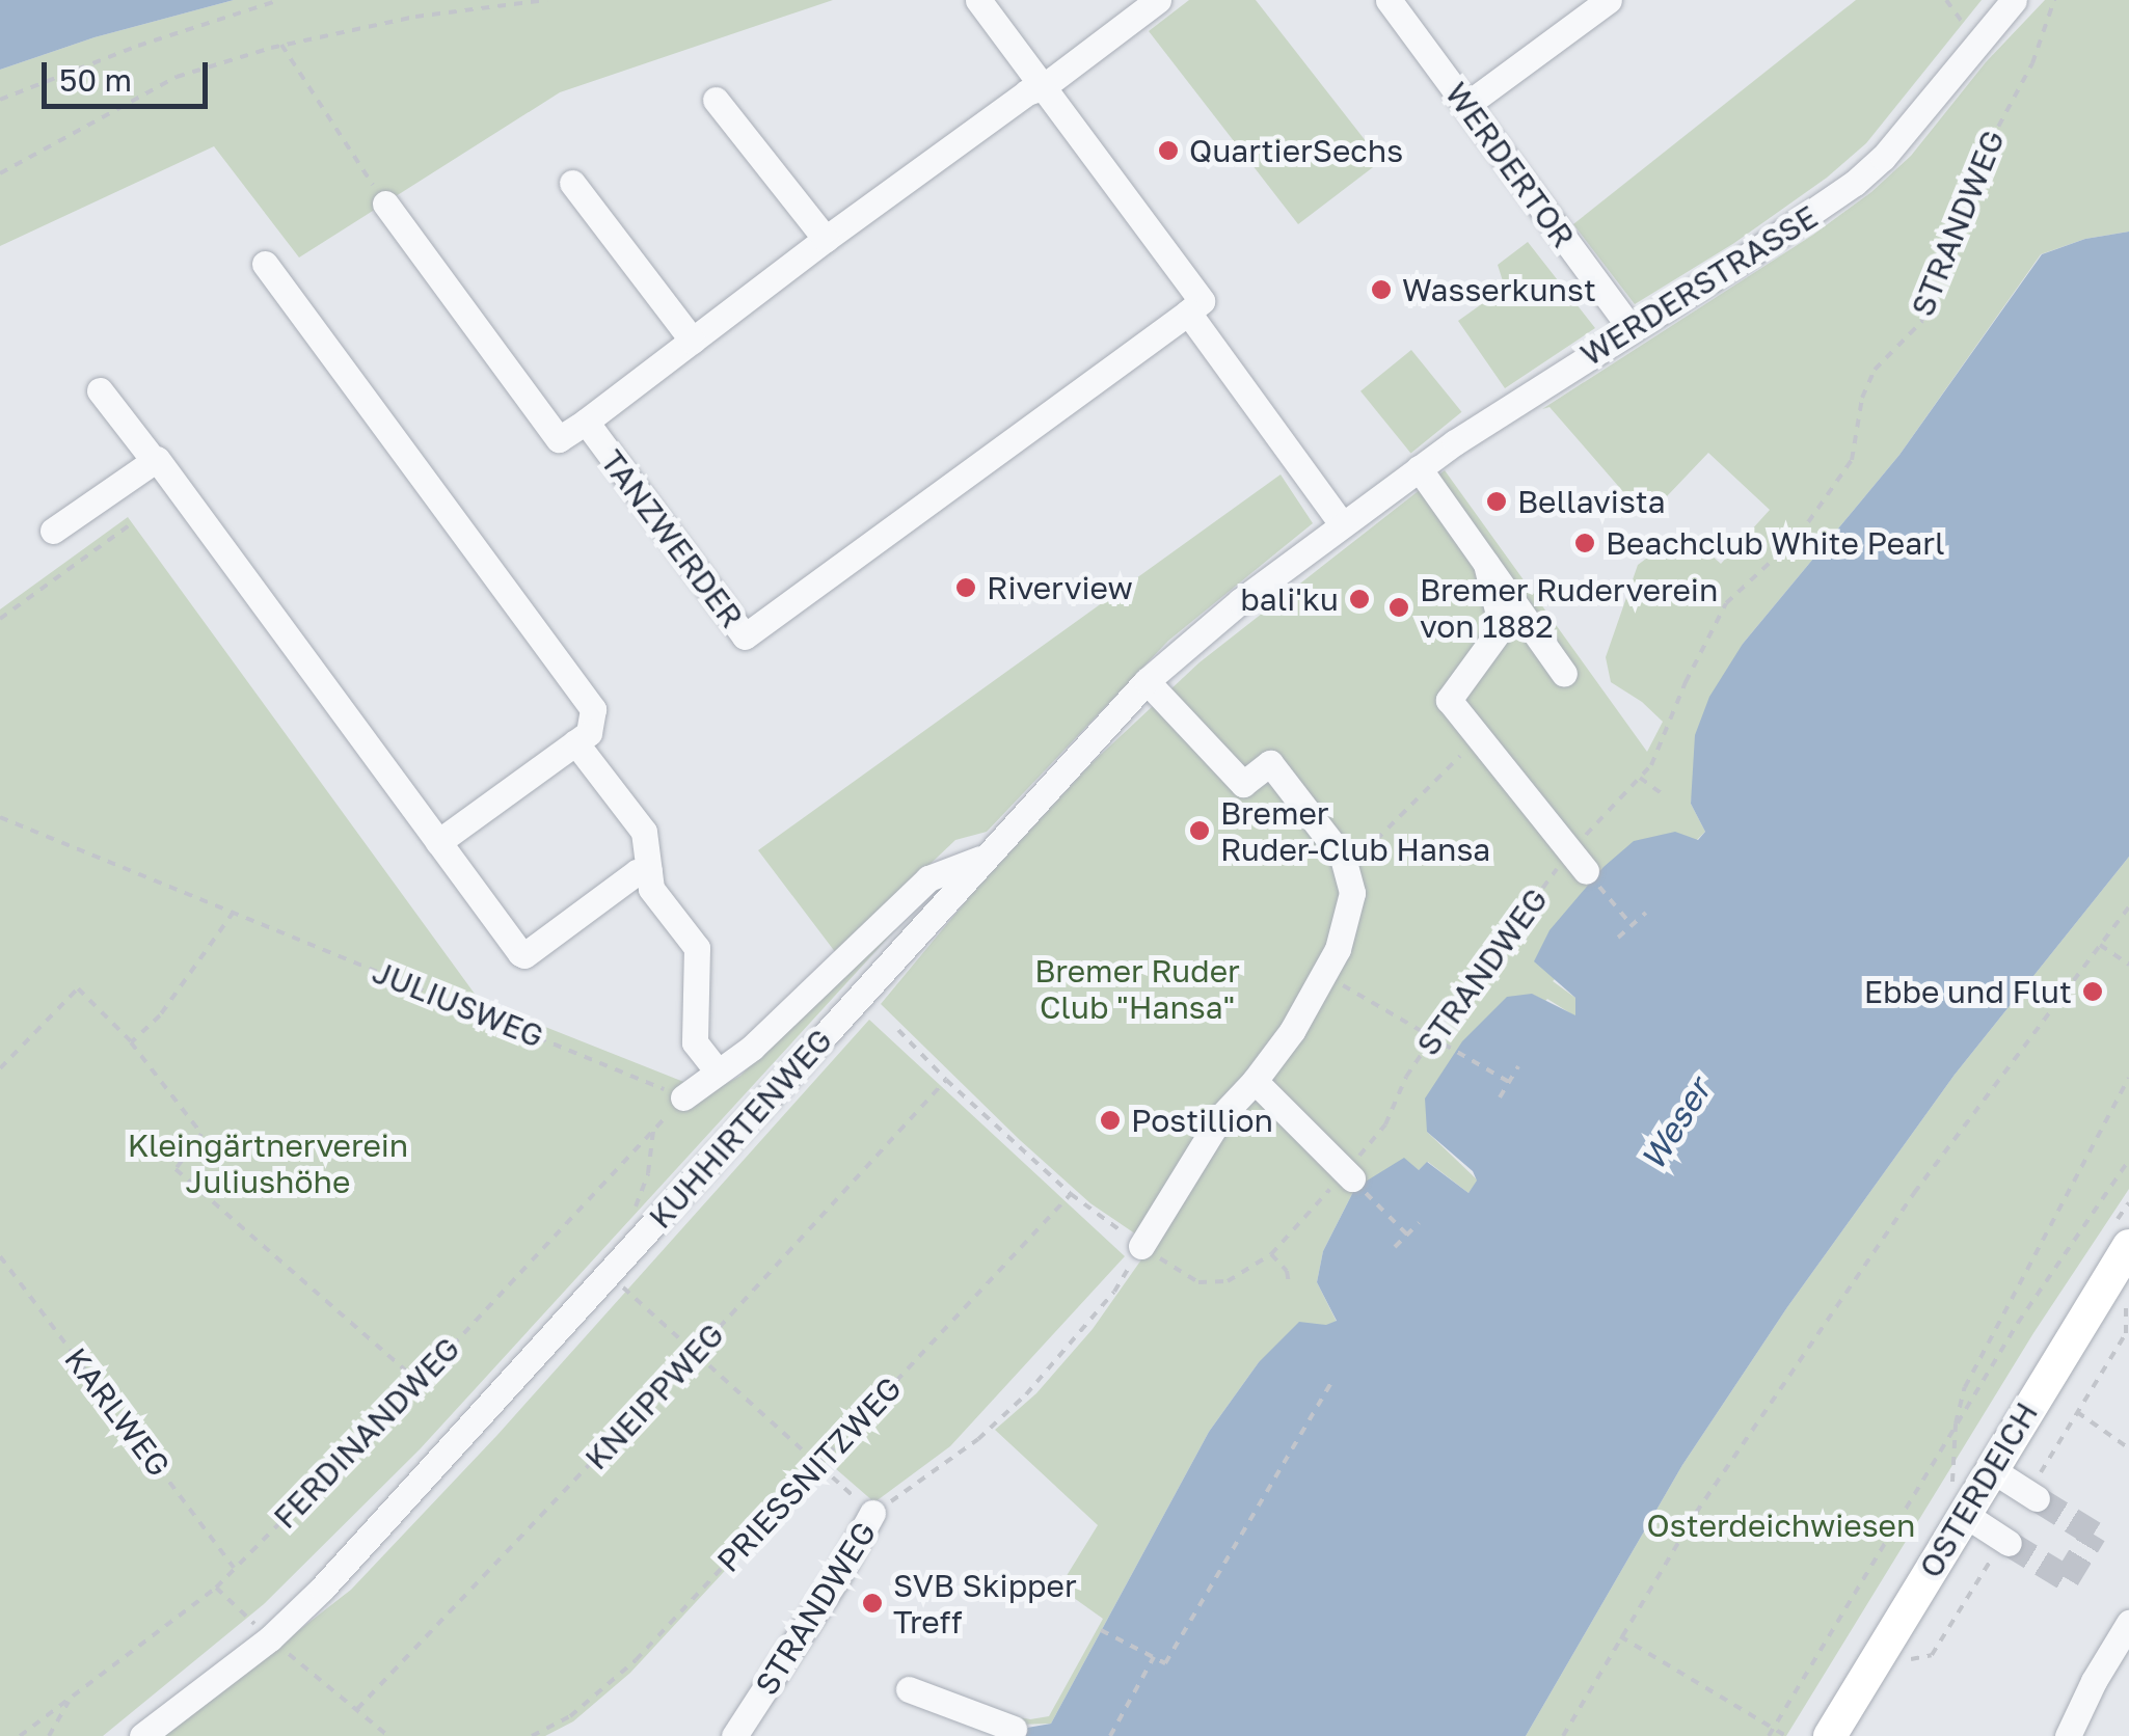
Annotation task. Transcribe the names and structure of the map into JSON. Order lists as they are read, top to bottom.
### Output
{
  "streets": {
    "main road": ["OSTERDEICH"],
    "street": [
      "WERDERTOR",
      "STRANDWEG",
      "WERDERSTRASSE",
      "TANZWERDER",
      "KUHHIRTENWEG"
    ],
    "path": [
      "JULIUSWEG",
      "KNEIPPWEG",
      "KARLWEG",
      "FERDINANDWEG",
      "PRIESSNITZWEG"
    ]
  },
  "crossings": [
    ["WERDERTOR", "WERDERSTRASSE"],
    ["WERDERSTRASSE", "KUHHIRTENWEG"],
    ["JULIUSWEG", "FERDINANDWEG"],
    ["KARLWEG", "FERDINANDWEG"]
  ],
  "water": ["Weser"],
  "parks": ["Bremer Ruder Club \"Hansa\"", "Kleingärtnerverein Juliushöhe", "Osterdeichwiesen"],
  "places": [
    "QuartierSechs",
    "Wasserkunst",
    "Bellavista",
    "Beachclub White Pearl",
    "Riverview",
    "bali'ku",
    "Bremer Ruderverein von 1882",
    "Bremer Ruder-Club Hansa",
    "Ebbe und Flut",
    "Postillion",
    "SVB Skipper Treff"
  ],
  "scale_bar": "50 m"
}
